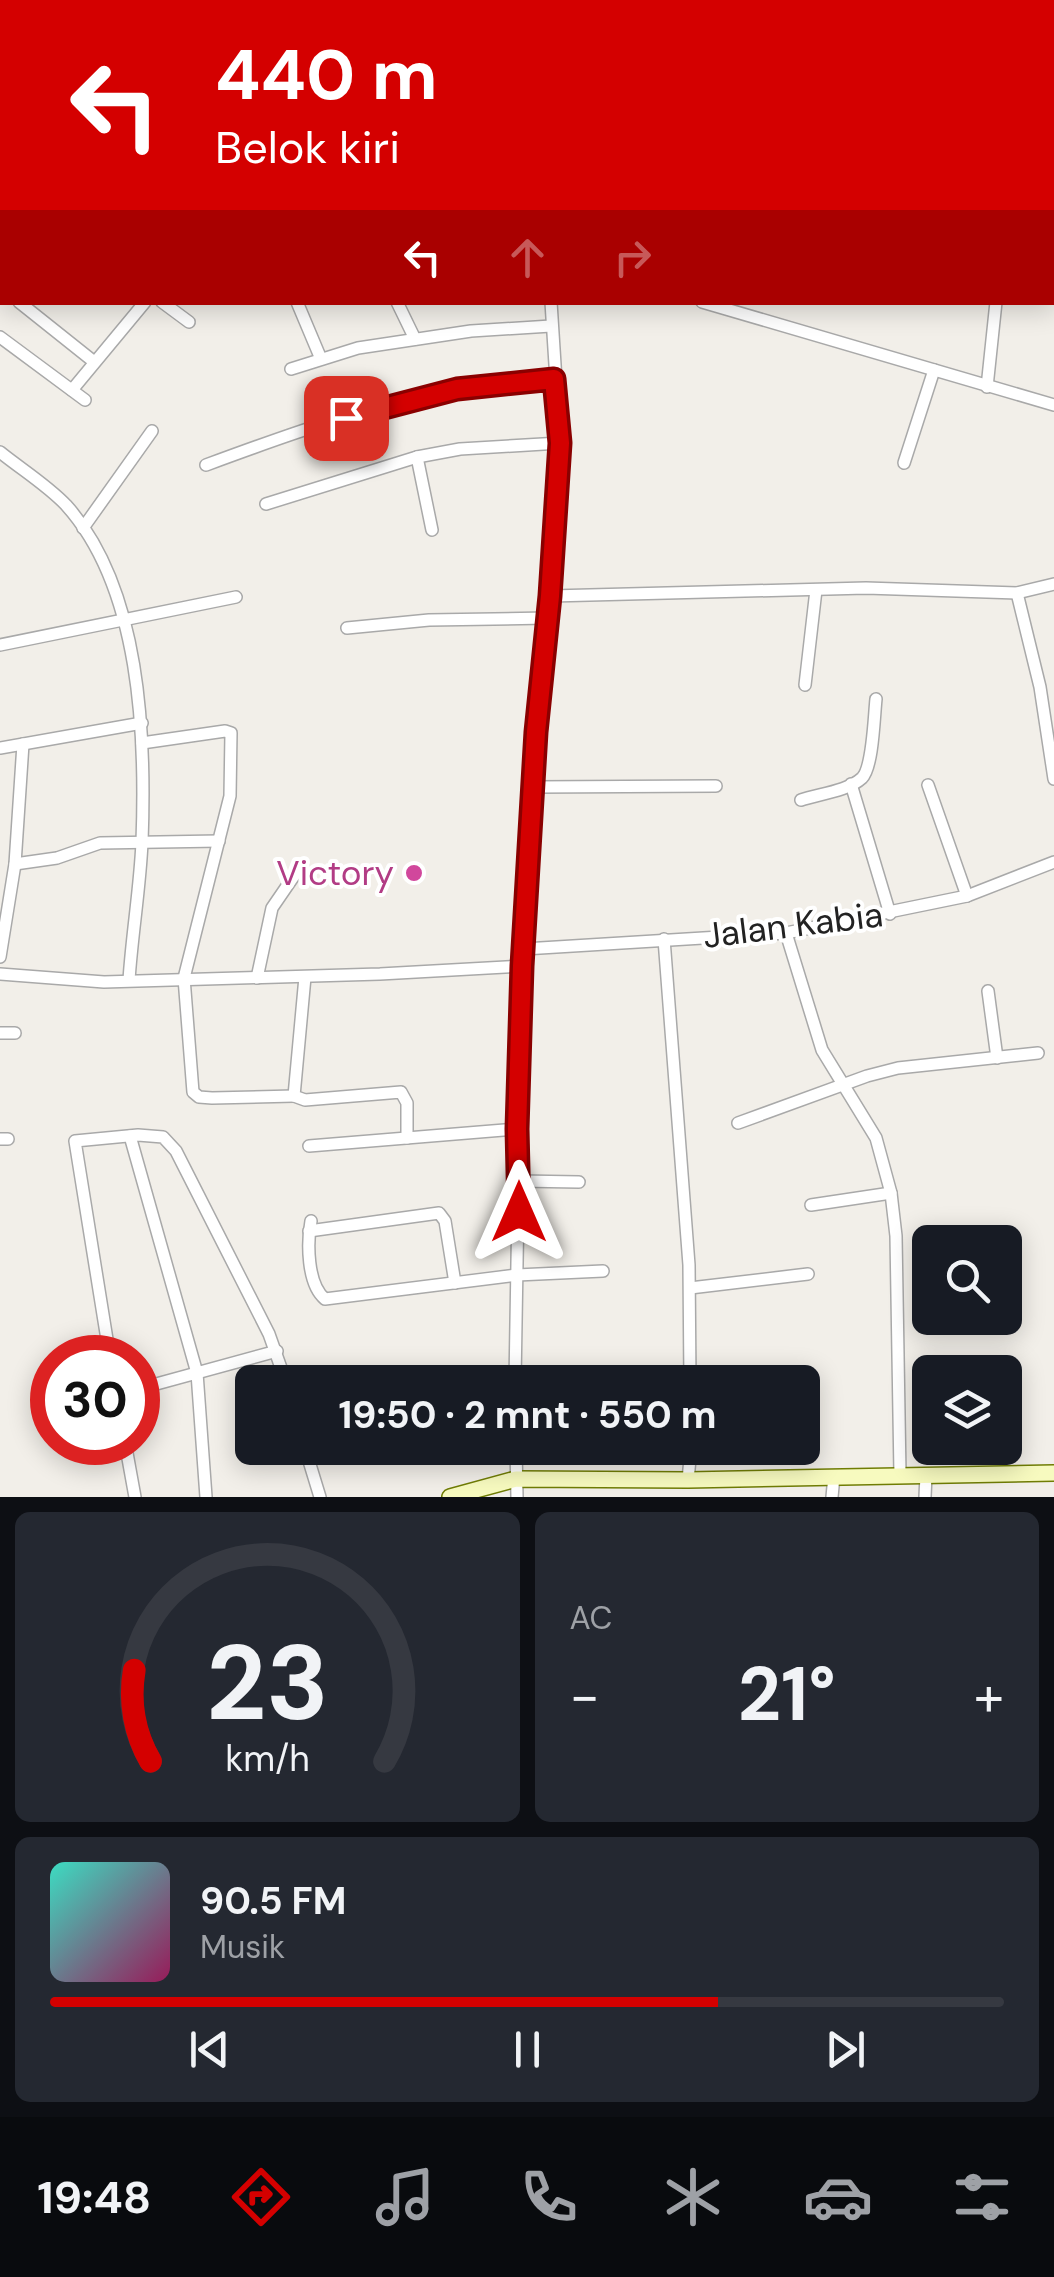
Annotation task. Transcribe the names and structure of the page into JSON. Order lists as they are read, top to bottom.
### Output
{
  "streets": {
    "street": ["Jalan Kabia"]
  },
  "places": ["Victory"],
  "page": {
    "turn": ["440 m", "Belok kiri"],
    "limit": "30",
    "trip": "19:50 · 2 mnt · 550 m",
    "tile": "AC",
    "heat": ["−", "21°", "+"],
    "song": ["90.5 FM", "Musik"],
    "tabs": "19:48",
    "gauge": ["23", "km/h"]
  }
}
